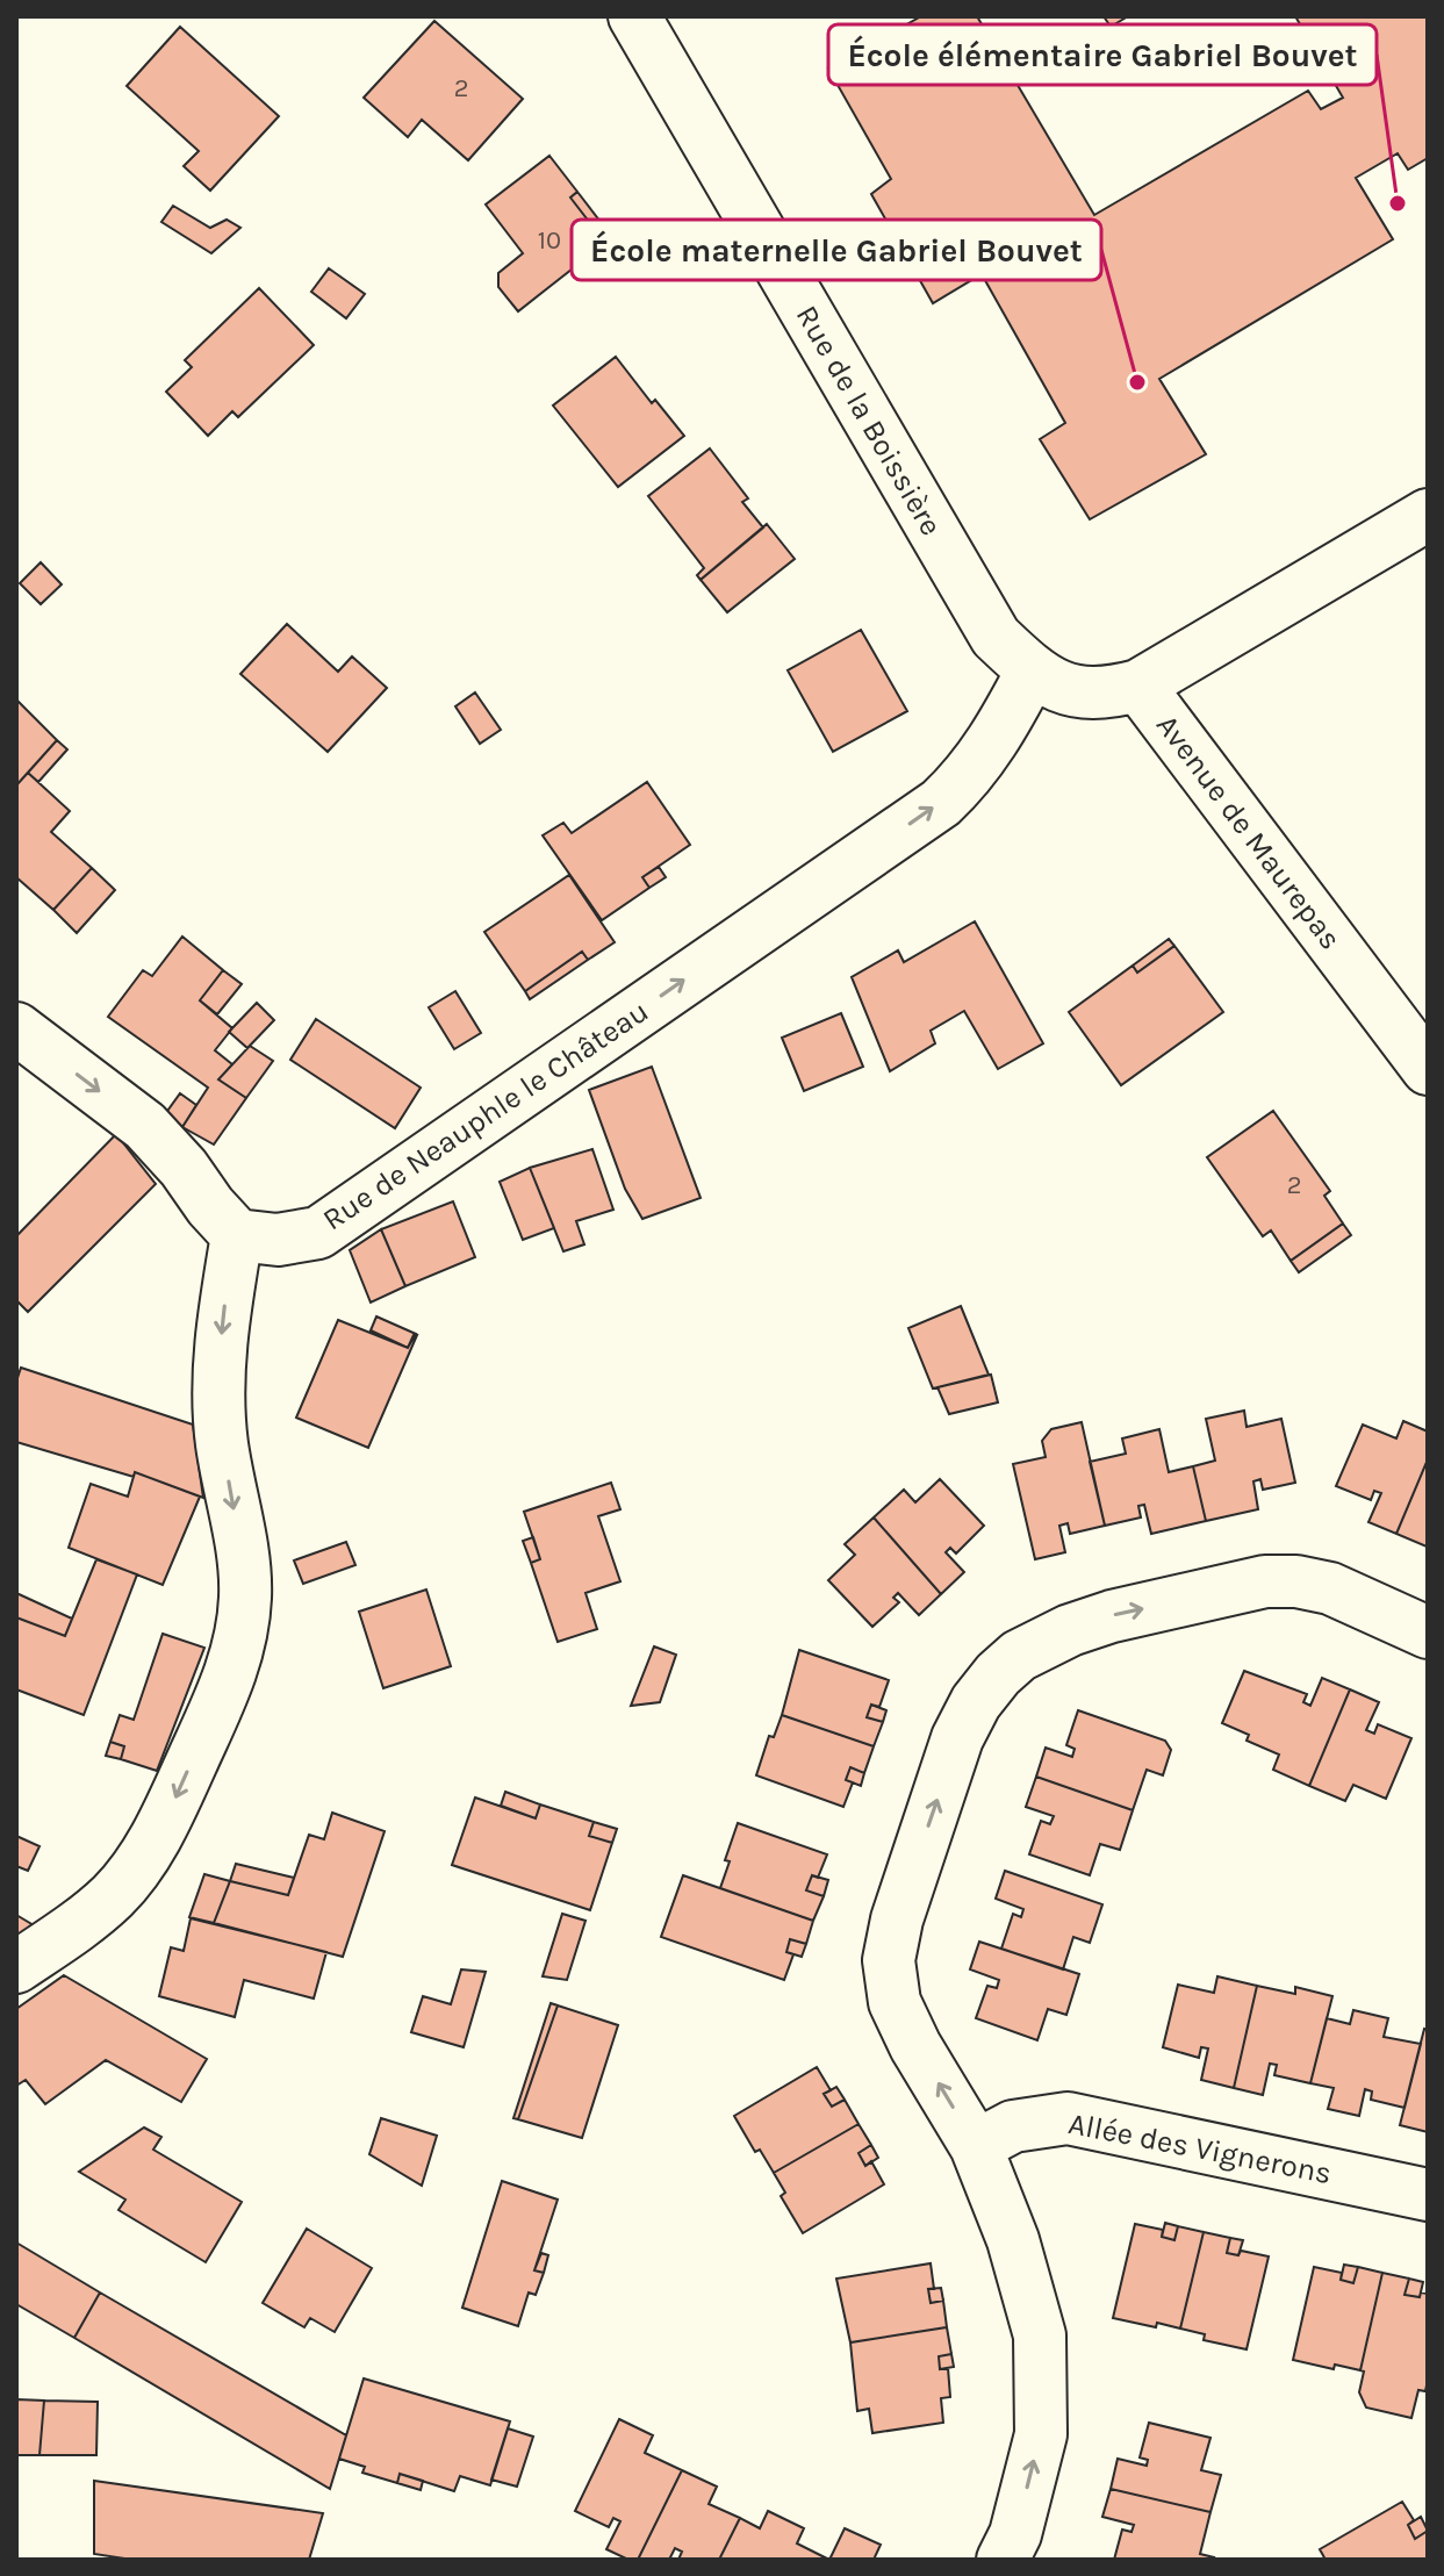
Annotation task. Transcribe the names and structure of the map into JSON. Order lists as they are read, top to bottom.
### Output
{
  "streets": {
    "street": [
      "Rue de la Boissière",
      "Avenue de Maurepas",
      "Rue de Neauphle le Château",
      "Allée des Vignerons"
    ]
  },
  "crossings": [
    ["Rue de la Boissière", "Avenue de Maurepas"],
    ["Rue de la Boissière", "Rue de Neauphle le Château"],
    ["Avenue de Maurepas", "Rue de Neauphle le Château"]
  ],
  "one_way": ["Rue de Neauphle le Château"],
  "places": ["École élémentaire Gabriel Bouvet", "École maternelle Gabriel Bouvet"],
  "house_numbers": ["2", "10", "2"]
}
